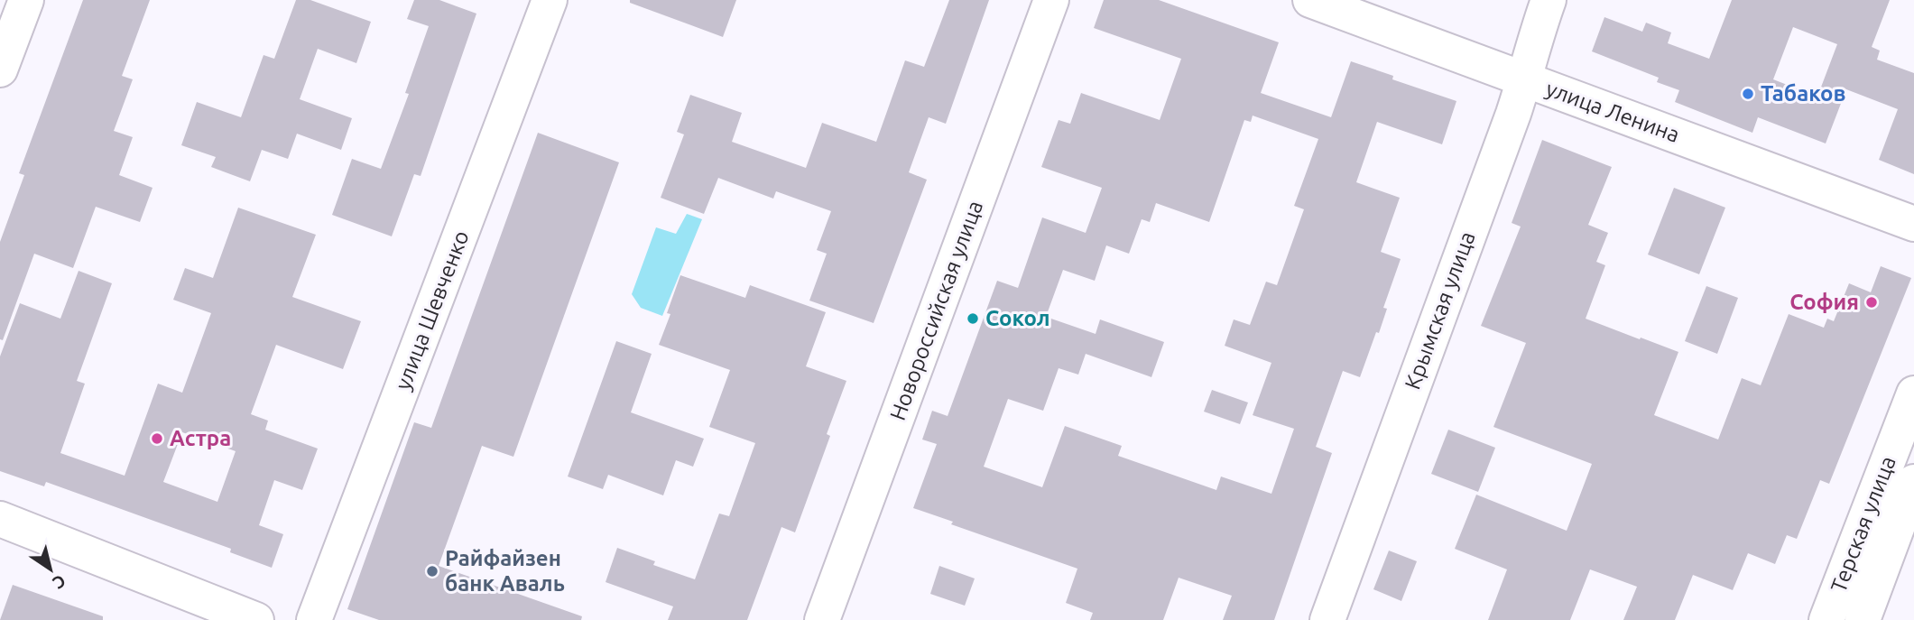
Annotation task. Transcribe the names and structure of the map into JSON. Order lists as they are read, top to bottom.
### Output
{
  "streets": {
    "street": [
      "улица Ленина",
      "улица Шевченко",
      "Новороссийская улица",
      "Крымская улица",
      "Терская улица"
    ]
  },
  "crossings": [
    ["улица Ленина", "Крымская улица"]
  ],
  "places": [
    "Табаков",
    "София",
    "Сокол",
    "Астра",
    "Райфайзен банк Аваль"
  ],
  "north": "bottom right"
}
